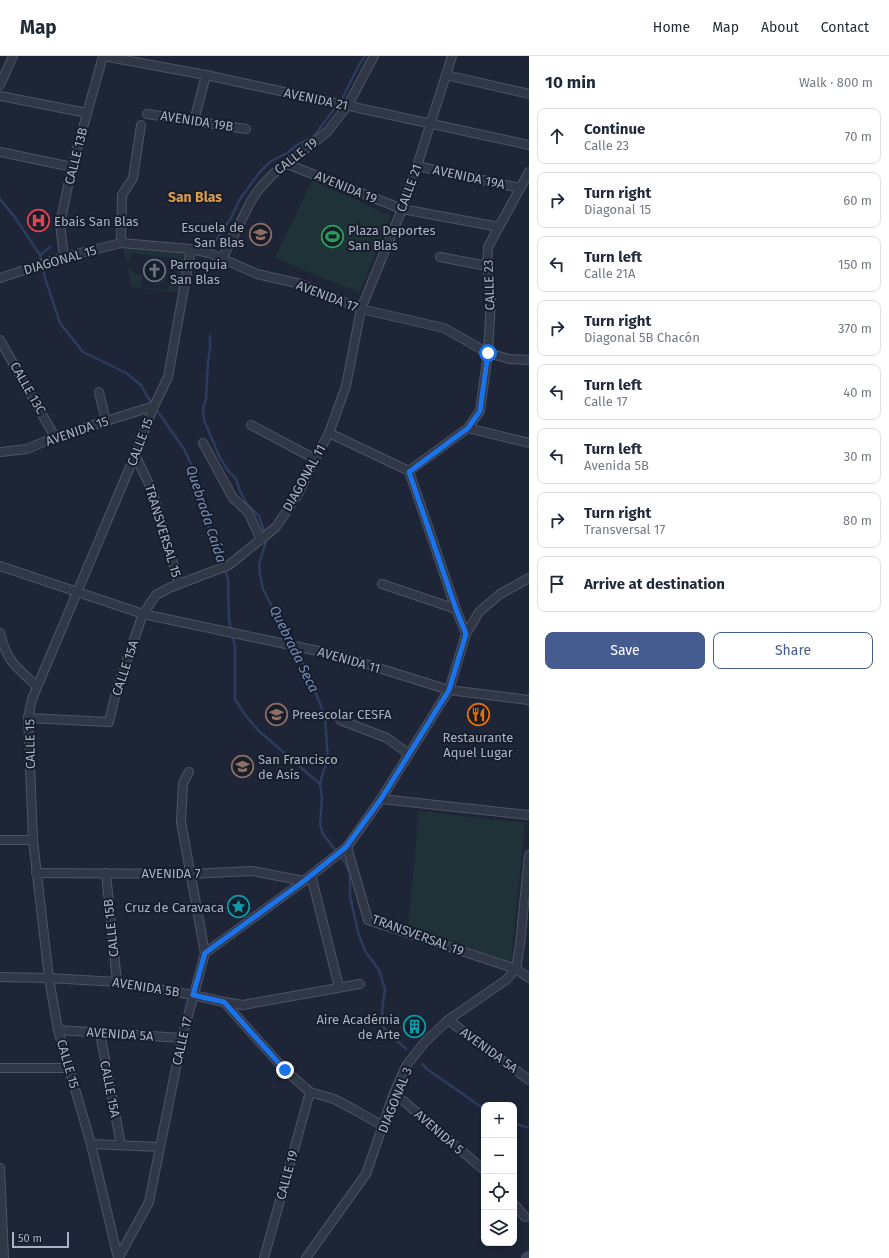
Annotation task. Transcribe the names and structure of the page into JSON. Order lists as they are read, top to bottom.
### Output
{
  "streets": {
    "street": [
      "AVENIDA 21",
      "AVENIDA 19B",
      "CALLE 13B",
      "CALLE 19",
      "AVENIDA 19A",
      "AVENIDA 19",
      "CALLE 21",
      "DIAGONAL 15",
      "CALLE 23",
      "AVENIDA 17",
      "CALLE 13C",
      "AVENIDA 15",
      "CALLE 15",
      "DIAGONAL 11",
      "TRANSVERSAL 15",
      "AVENIDA 11",
      "CALLE 15A",
      "AVENIDA 7",
      "CALLE 15B",
      "TRANSVERSAL 19",
      "AVENIDA 5B",
      "AVENIDA 5A",
      "CALLE 17",
      "DIAGONAL 3",
      "AVENIDA 5"
    ]
  },
  "crossings": [
    ["AVENIDA 21", "CALLE 13B"],
    ["AVENIDA 21", "CALLE 19"],
    ["AVENIDA 21", "CALLE 21"],
    ["CALLE 13B", "DIAGONAL 15"],
    ["CALLE 19", "AVENIDA 19"],
    ["CALLE 19", "AVENIDA 17"],
    ["AVENIDA 19A", "CALLE 21"],
    ["AVENIDA 19A", "CALLE 23"],
    ["AVENIDA 19", "CALLE 21"],
    ["AVENIDA 19", "CALLE 23"],
    ["CALLE 21", "AVENIDA 17"],
    ["CALLE 21", "DIAGONAL 11"],
    ["DIAGONAL 15", "AVENIDA 17"],
    ["CALLE 23", "AVENIDA 17"],
    ["AVENIDA 17", "CALLE 15"],
    ["CALLE 13C", "AVENIDA 15"],
    ["AVENIDA 15", "CALLE 15"],
    ["CALLE 15", "TRANSVERSAL 15"],
    ["CALLE 15", "AVENIDA 11"],
    ["CALLE 15", "CALLE 15A"],
    ["CALLE 15", "AVENIDA 7"],
    ["CALLE 15", "AVENIDA 5B"],
    ["CALLE 15", "AVENIDA 5A"],
    ["CALLE 15", "CALLE 17"],
    ["DIAGONAL 11", "TRANSVERSAL 15"],
    ["DIAGONAL 11", "AVENIDA 11"],
    ["DIAGONAL 11", "CALLE 15A"],
    ["AVENIDA 11", "CALLE 15A"],
    ["CALLE 15A", "AVENIDA 5A"],
    ["AVENIDA 7", "CALLE 15B"],
    ["AVENIDA 7", "CALLE 17"],
    ["CALLE 15B", "AVENIDA 5B"],
    ["TRANSVERSAL 19", "DIAGONAL 3"],
    ["AVENIDA 5B", "CALLE 17"],
    ["AVENIDA 5A", "CALLE 17"],
    ["AVENIDA 5A", "DIAGONAL 3"],
    ["DIAGONAL 3", "AVENIDA 5"]
  ],
  "districts": ["San Blas"],
  "water": ["Quebrada Caída", "Quebrada Seca"],
  "places": {
    "hospital": ["Ebais San Blas"],
    "school or university": ["Escuela de San Blas", "Preescolar CESFA", "San Francisco de Asís"],
    "sports": ["Plaza Deportes San Blas"],
    "church": ["Parroquia San Blas"],
    "restaurant": ["Restaurante Aquel Lugar"],
    "place": ["Cruz de Caravaca"],
    "building": ["Aire Académia de Arte"]
  },
  "scale_bar": "50 m",
  "page": {
    "header": "Map",
    "nav": [
      "Home",
      "Map",
      "About",
      "Contact"
    ],
    "heading": ["10 min", "Walk · 800 m"],
    "list": [
      ["Continue", "Calle 23", "70 m"],
      ["Turn right", "Diagonal 15", "60 m"],
      ["Turn left", "Calle 21A", "150 m"],
      ["Turn right", "Diagonal 5B Chacón", "370 m"],
      ["Turn left", "Calle 17", "40 m"],
      ["Turn left", "Avenida 5B", "30 m"],
      ["Turn right", "Transversal 17", "80 m"],
      "Arrive at destination"
    ],
    "buttons": ["Save", "Share"],
    "map_buttons": ["+", "−"],
    "scale": "50 m"
  }
}
